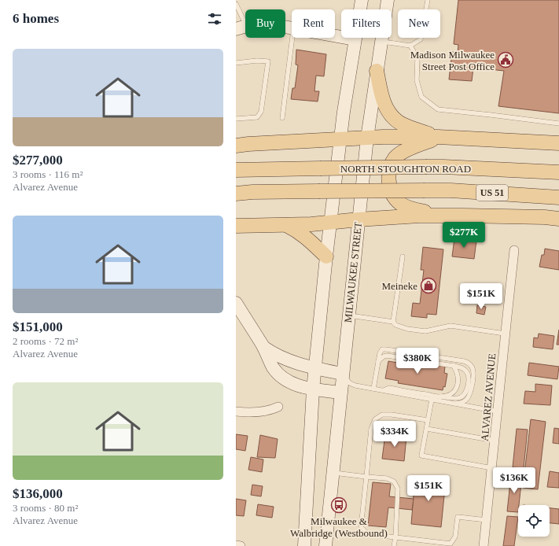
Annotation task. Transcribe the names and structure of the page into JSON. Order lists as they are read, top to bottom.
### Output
{
  "streets": {
    "main road": ["NORTH STOUGHTON ROAD", "US 51"],
    "street": ["MILWAUKEE STREET", "ALVAREZ AVENUE"]
  },
  "places": {
    "public building": ["Madison Milwaukee Street Post Office"],
    "shop": ["Meineke"],
    "bus stop": ["Milwaukee & Walbridge (Westbound)"]
  },
  "page": {
    "heading": "6 homes",
    "chip": [
      "Buy",
      "Rent",
      "Filters",
      "New"
    ],
    "list": [
      {
        "name": "$277,000",
        "note": "3 rooms · 116 m² · Alvarez Avenue"
      },
      {
        "name": "$151,000",
        "note": "2 rooms · 72 m² · Alvarez Avenue"
      },
      {
        "name": "$136,000",
        "note": "3 rooms · 80 m² · Alvarez Avenue"
      }
    ],
    "price": [
      "$277K",
      "$151K",
      "$380K",
      "$334K",
      "$136K",
      "$151K"
    ]
  }
}
